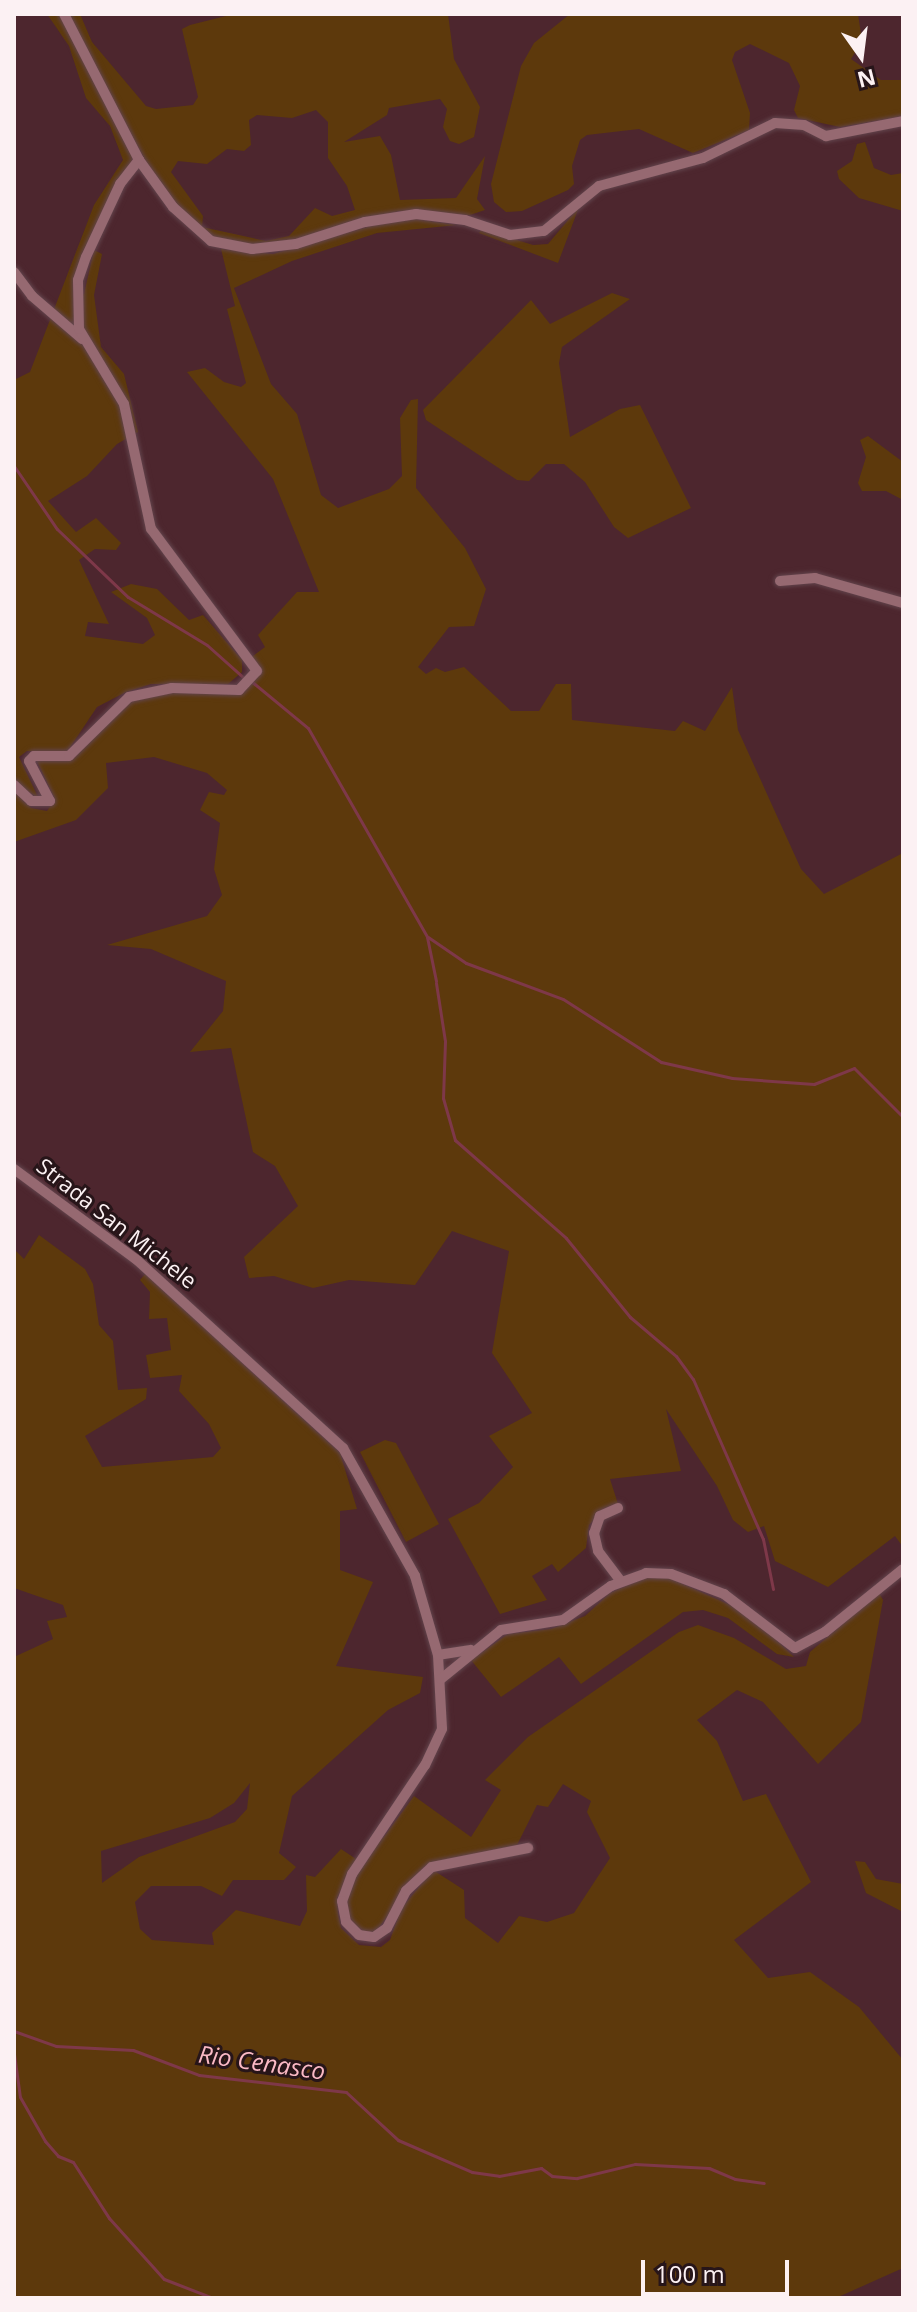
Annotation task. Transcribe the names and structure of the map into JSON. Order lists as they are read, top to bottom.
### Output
{
  "streets": {
    "street": ["Strada San Michele"]
  },
  "water": ["Rio Cenasco"],
  "scale_bar": "100 m",
  "north": "bottom"
}
